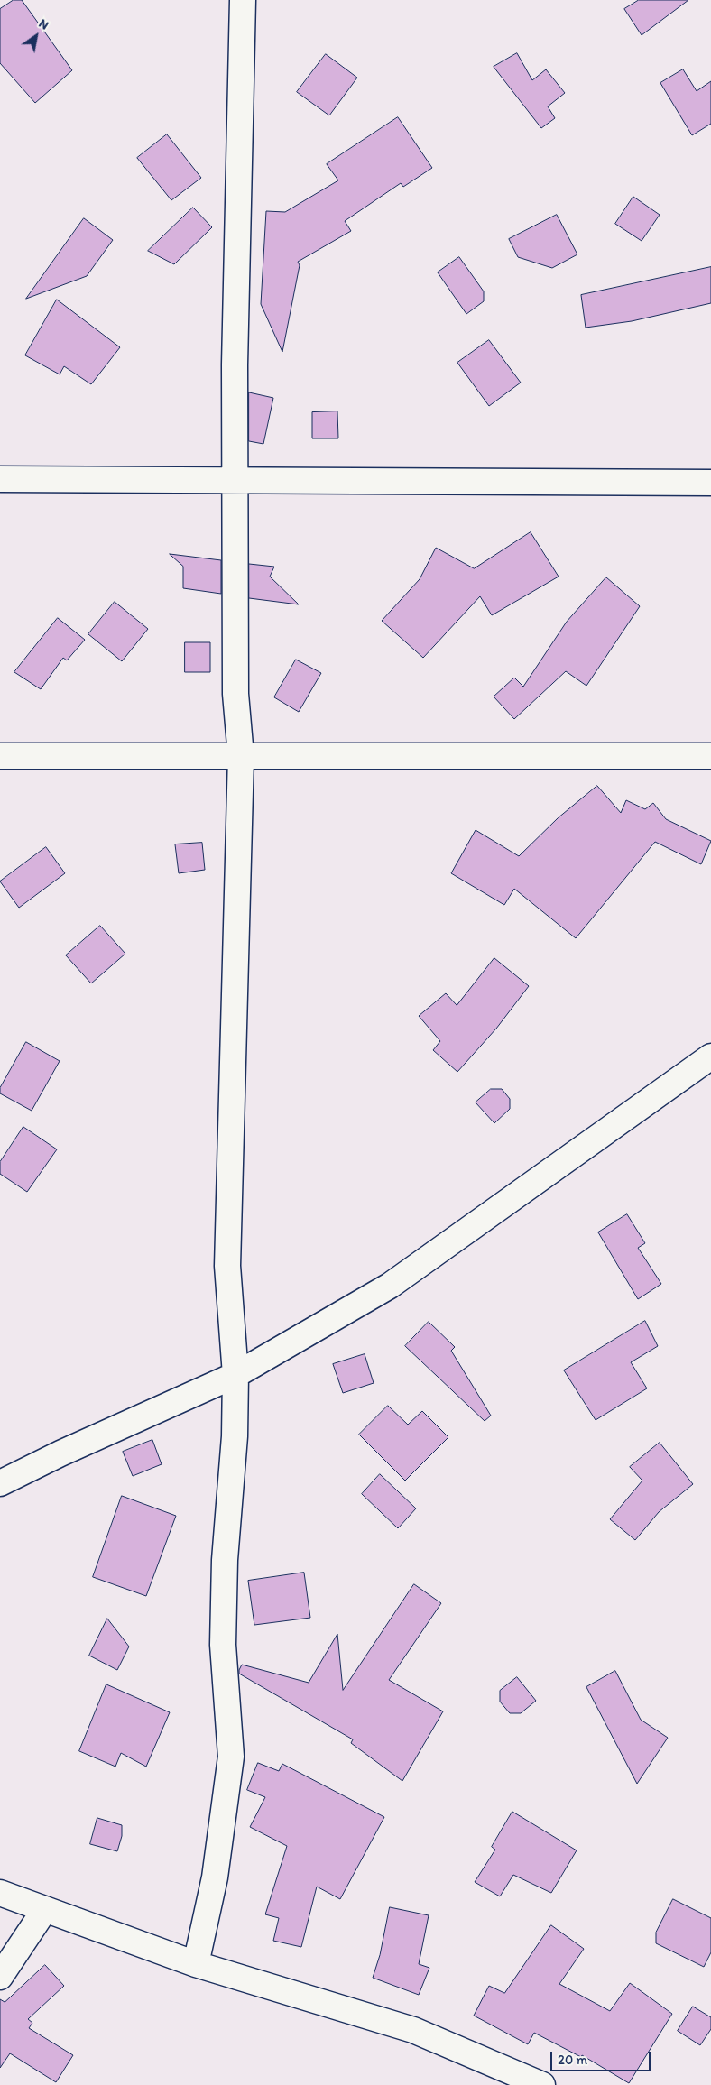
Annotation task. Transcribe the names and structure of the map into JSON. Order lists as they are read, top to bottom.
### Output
{
  "scale_bar": "20 m",
  "north": "top right"
}
